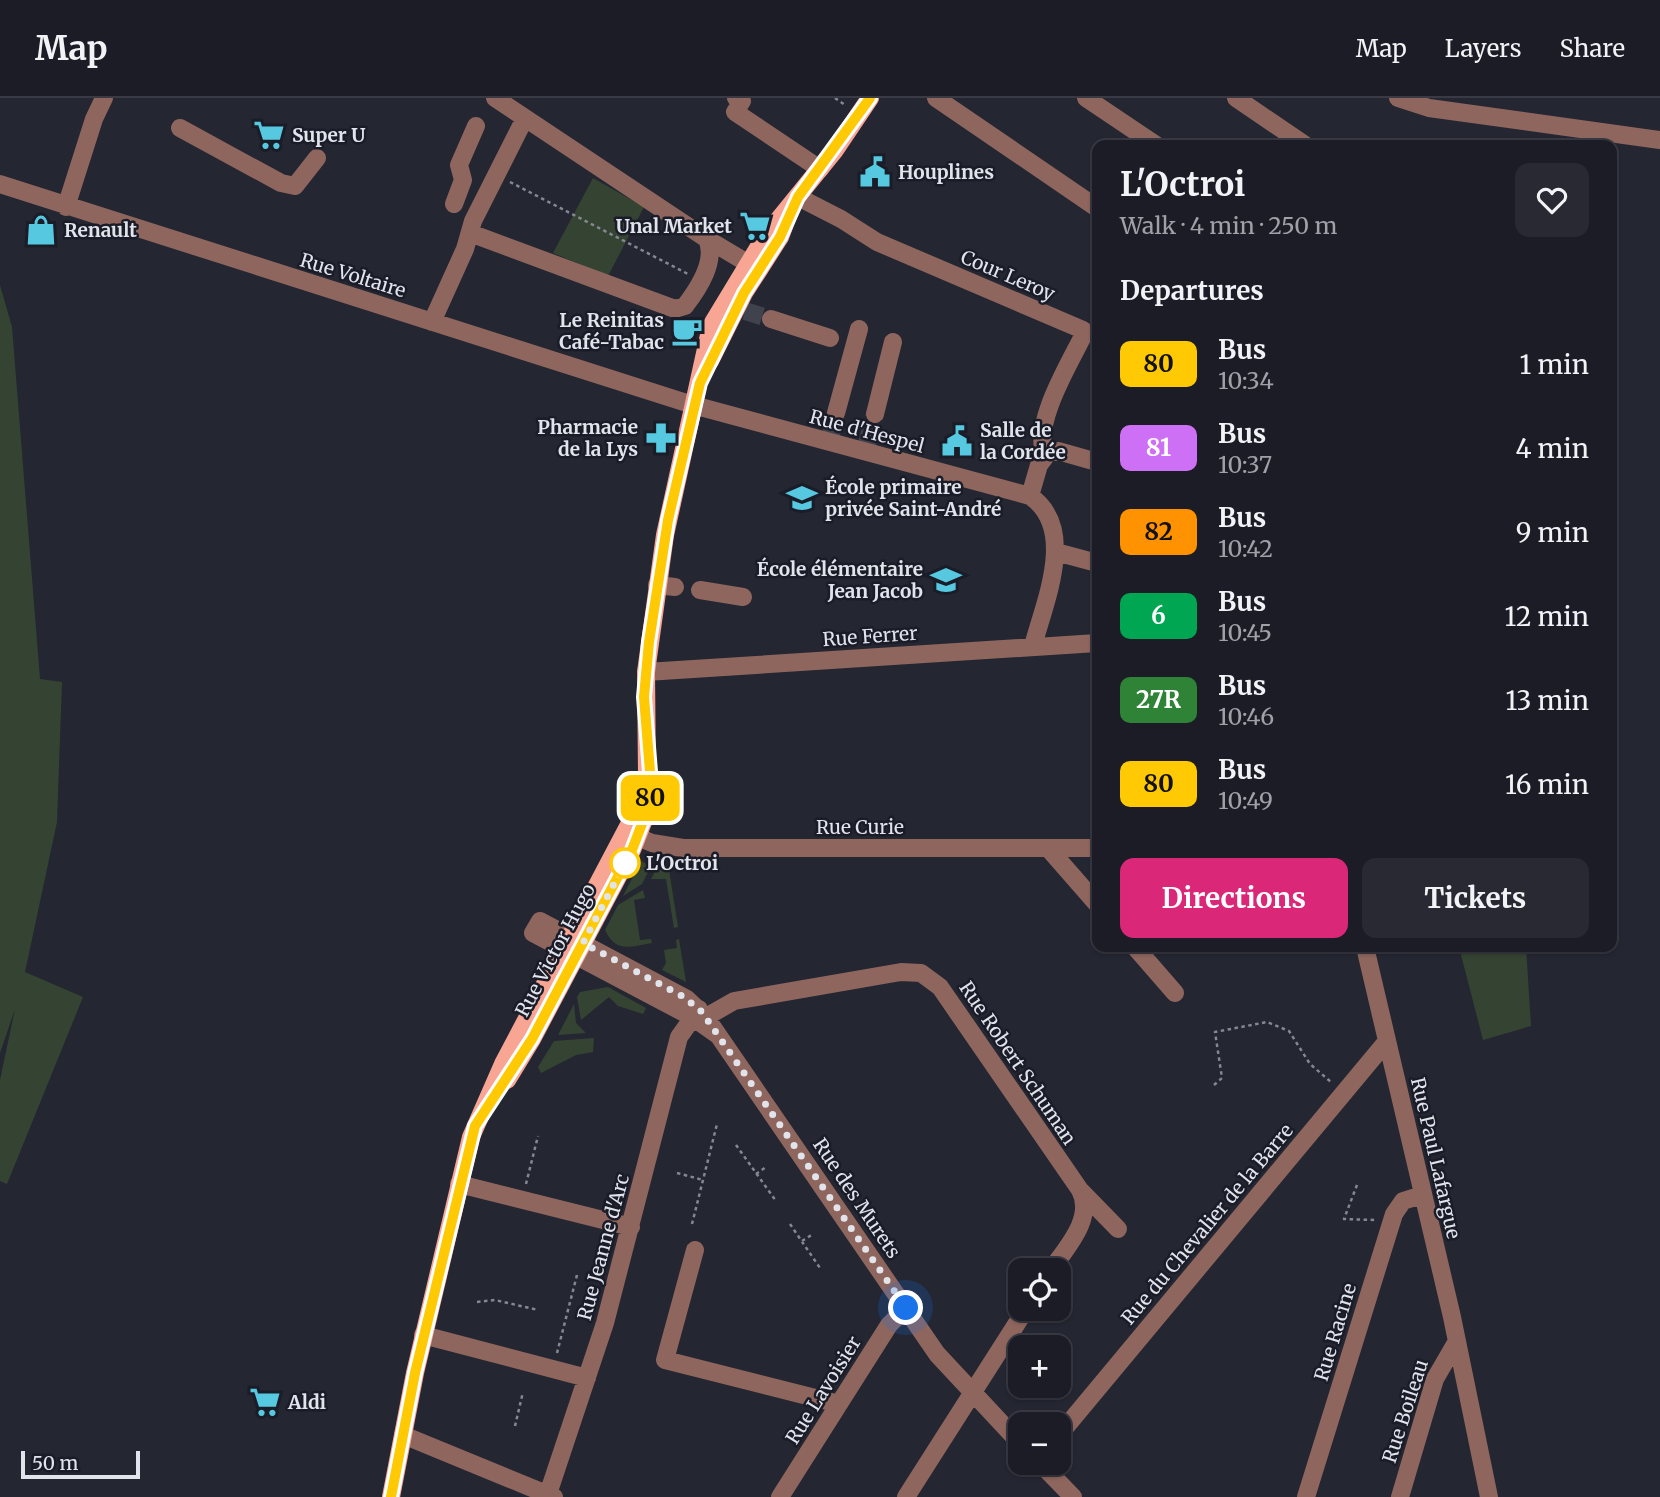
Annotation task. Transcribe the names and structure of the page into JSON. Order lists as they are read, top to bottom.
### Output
{
  "streets": {
    "main road": ["Rue Victor Hugo"],
    "street": [
      "Rue Voltaire",
      "Cour Leroy",
      "Rue d'Hespel",
      "Rue Ferrer",
      "Rue Curie",
      "Rue Robert Schuman",
      "Rue Paul Lafargue",
      "Rue des Murets",
      "Rue du Chevalier de la Barre",
      "Rue Jeanne d'Arc",
      "Rue Racine",
      "Rue Lavoisier",
      "Rue Boileau"
    ]
  },
  "crossings": [
    ["Rue Voltaire", "Rue d'Hespel"],
    ["Rue Voltaire", "Rue Victor Hugo"],
    ["Cour Leroy", "Rue Victor Hugo"],
    ["Rue d'Hespel", "Rue Victor Hugo"],
    ["Rue Ferrer", "Rue Victor Hugo"],
    ["Rue Curie", "Rue Victor Hugo"],
    ["Rue Victor Hugo", "Rue des Murets"],
    ["Rue Robert Schuman", "Rue des Murets"],
    ["Rue Robert Schuman", "Rue Jeanne d'Arc"],
    ["Rue Paul Lafargue", "Rue du Chevalier de la Barre"],
    ["Rue Paul Lafargue", "Rue Racine"],
    ["Rue Paul Lafargue", "Rue Boileau"],
    ["Rue des Murets", "Rue Jeanne d'Arc"],
    ["Rue des Murets", "Rue Lavoisier"]
  ],
  "places": {
    "supermarket": ["Super U", "Unal Market", "Aldi"],
    "public building": ["Houplines", "Salle de la Cordée"],
    "shop": ["Renault"],
    "cafe": ["Le Reinitas Café-Tabac"],
    "pharmacy": ["Pharmacie de la Lys"],
    "school or university": ["École primaire privée Saint-André", "École élémentaire Jean Jacob"],
    "other": ["L'Octroi"]
  },
  "lines": ["bus line 80"],
  "scale_bar": "50 m",
  "page": {
    "header": "Map",
    "nav": ["Map", "Layers", "Share"],
    "on_map": "80",
    "heading": [
      ["L'Octroi", "Walk · 4 min · 250 m"],
      "Departures"
    ],
    "list": [
      {
        "mark": "80",
        "name": "Bus",
        "note": "10:34",
        "value": "1 min"
      },
      {
        "mark": "81",
        "name": "Bus",
        "note": "10:37",
        "value": "4 min"
      },
      {
        "mark": "82",
        "name": "Bus",
        "note": "10:42",
        "value": "9 min"
      },
      {
        "mark": "6",
        "name": "Bus",
        "note": "10:45",
        "value": "12 min"
      },
      {
        "mark": "27R",
        "name": "Bus",
        "note": "10:46",
        "value": "13 min"
      },
      {
        "mark": "80",
        "name": "Bus",
        "note": "10:49",
        "value": "16 min"
      }
    ],
    "buttons": ["Directions", "Tickets"],
    "map_buttons": ["+", "−"],
    "scale": "50 m"
  }
}
